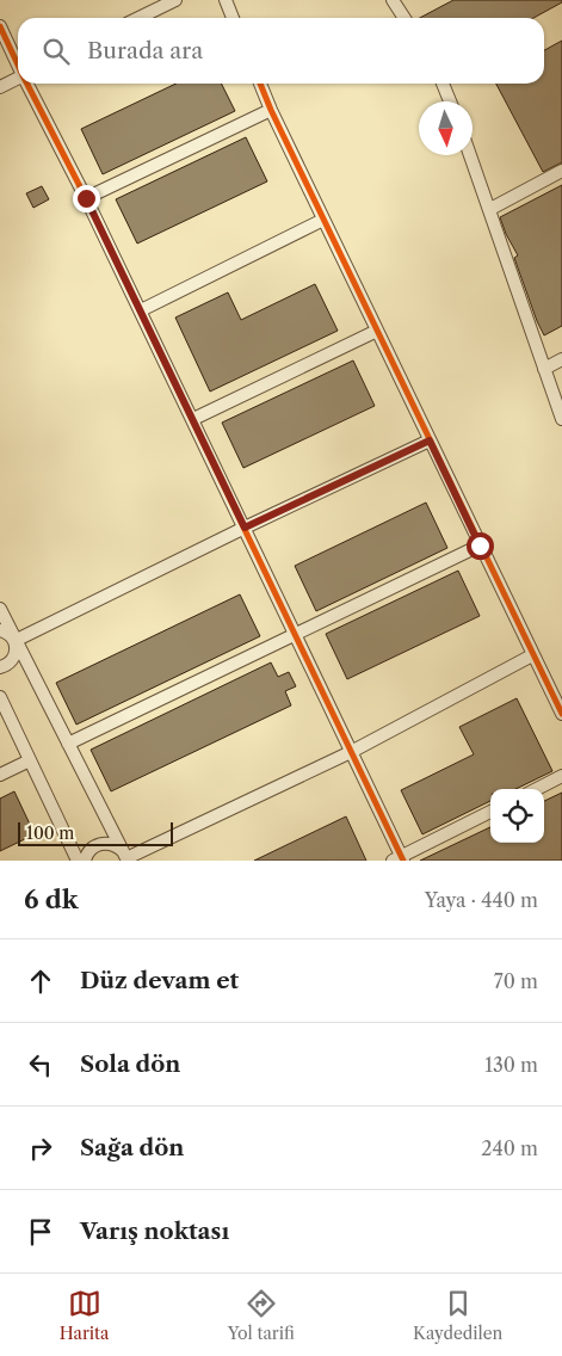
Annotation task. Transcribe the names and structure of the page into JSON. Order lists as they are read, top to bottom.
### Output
{
  "scale_bar": "100 m",
  "north": "bottom",
  "page": {
    "search": "Burada ara",
    "scale": "100 m",
    "heading": ["6 dk", "Yaya · 440 m"],
    "list": [
      ["Düz devam et", "70 m"],
      ["Sola dön", "130 m"],
      ["Sağa dön", "240 m"],
      "Varış noktası"
    ],
    "nav": ["Harita", "Yol tarifi", "Kaydedilen"]
  }
}
